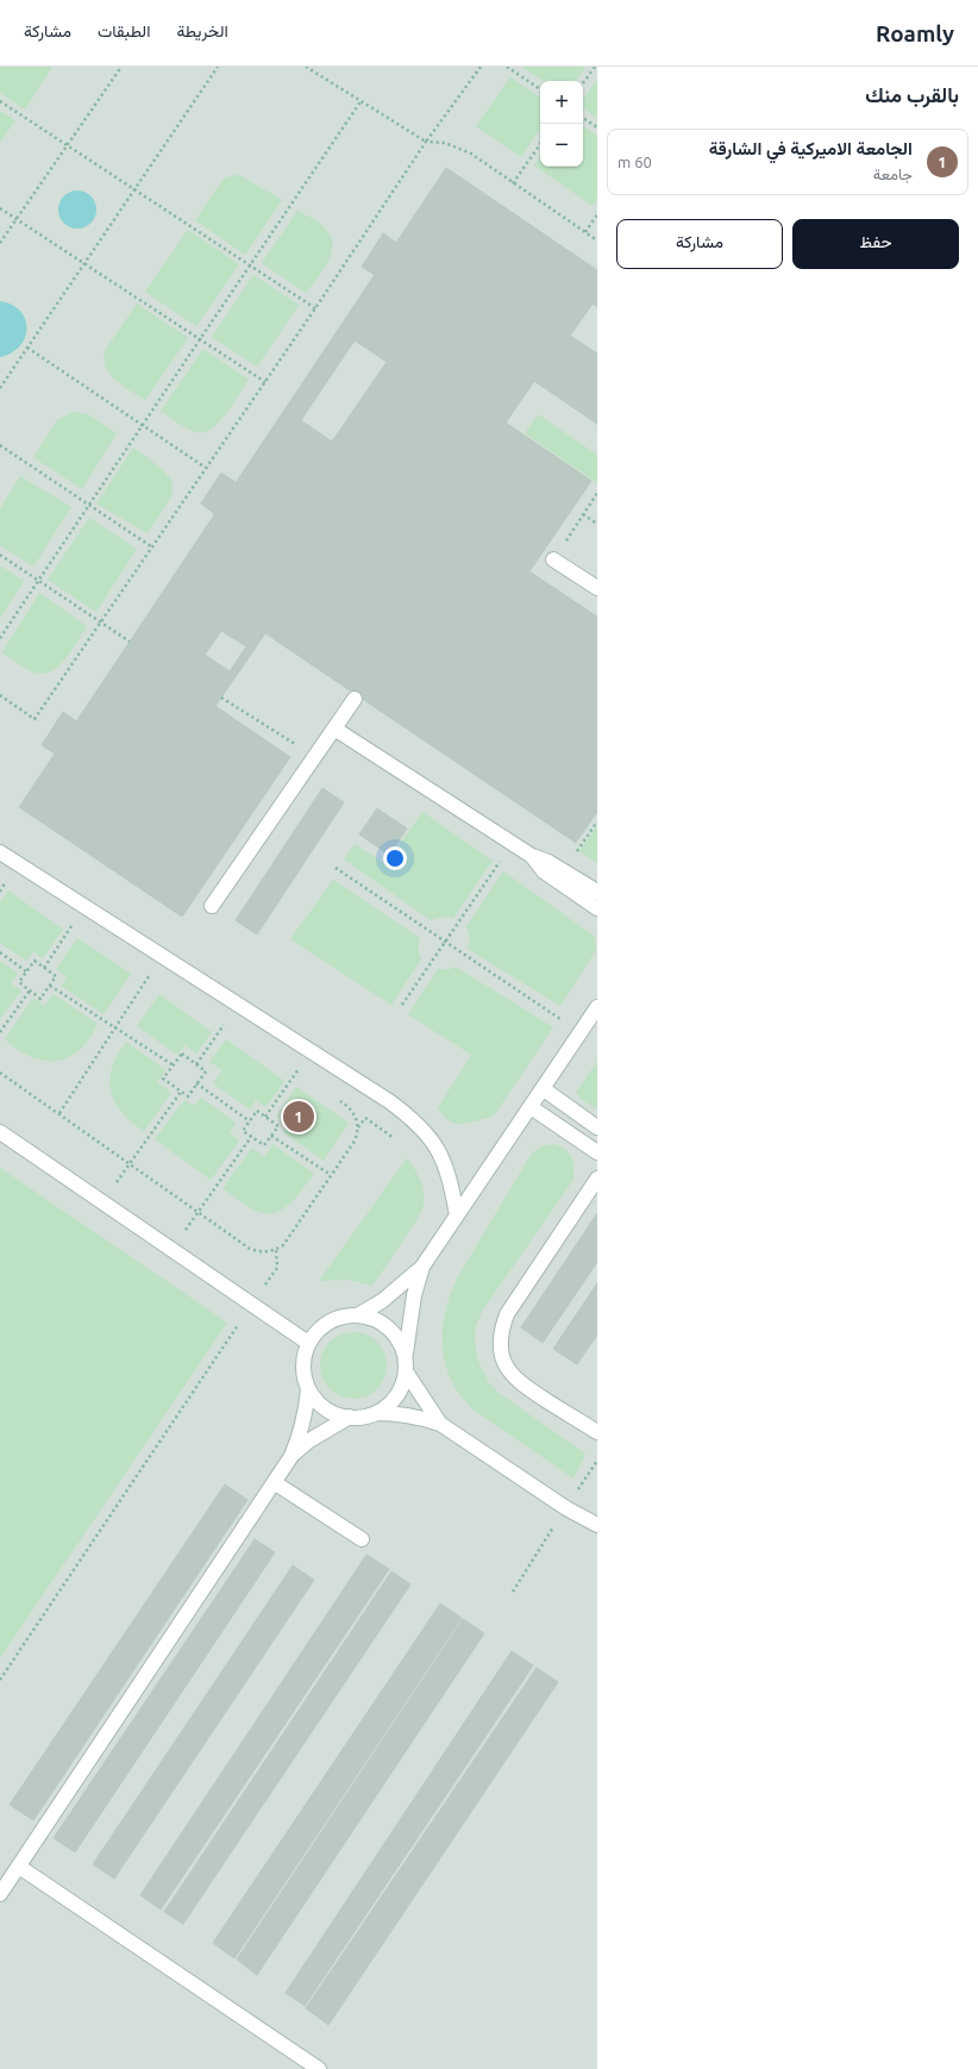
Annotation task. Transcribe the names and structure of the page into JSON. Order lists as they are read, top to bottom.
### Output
{
  "page": {
    "header": "Roamly",
    "nav": ["الخريطة", "الطبقات", "مشاركة"],
    "heading": "بالقرب منك",
    "map_buttons": ["+", "−"],
    "list": [
      {
        "mark": "1",
        "name": "الجامعة الاميركية في الشارقة",
        "note": "جامعة",
        "value": "60 m"
      }
    ],
    "buttons": ["حفظ", "مشاركة"],
    "pins": "1"
  }
}
